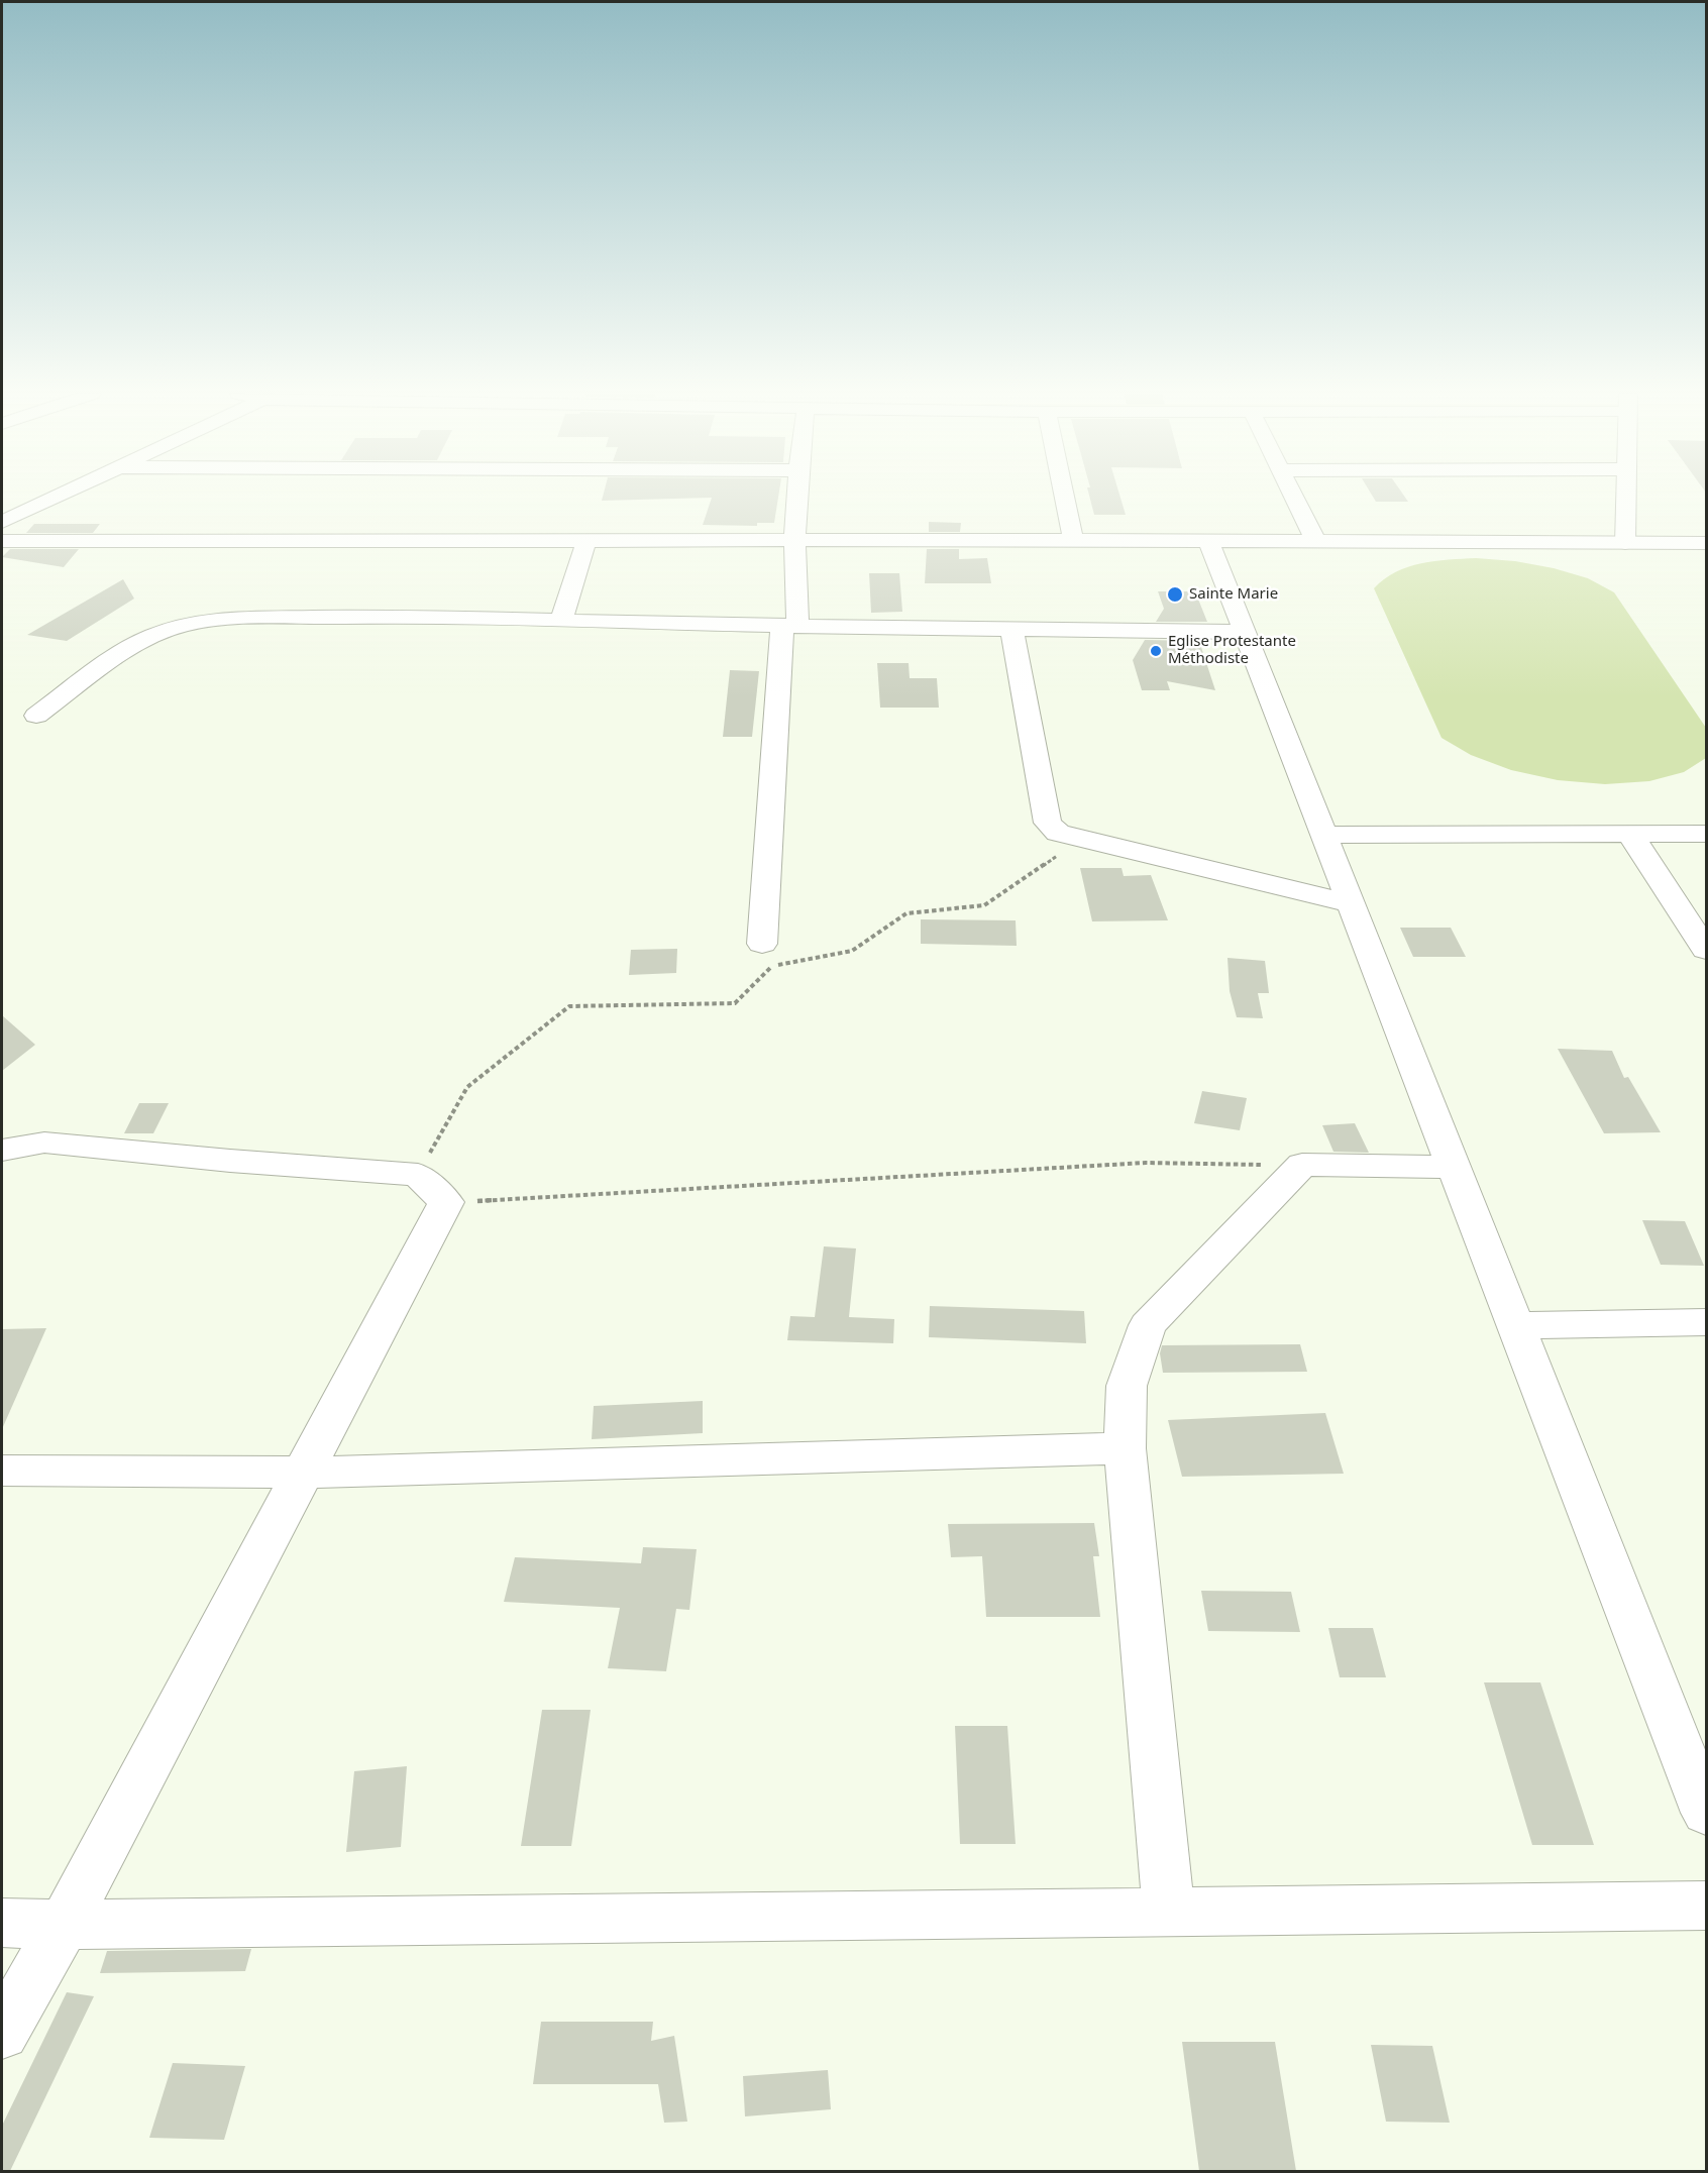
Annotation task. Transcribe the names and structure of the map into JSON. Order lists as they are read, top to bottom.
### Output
{
  "places": ["Sainte Marie", "Eglise Protestante Méthodiste"]
}
